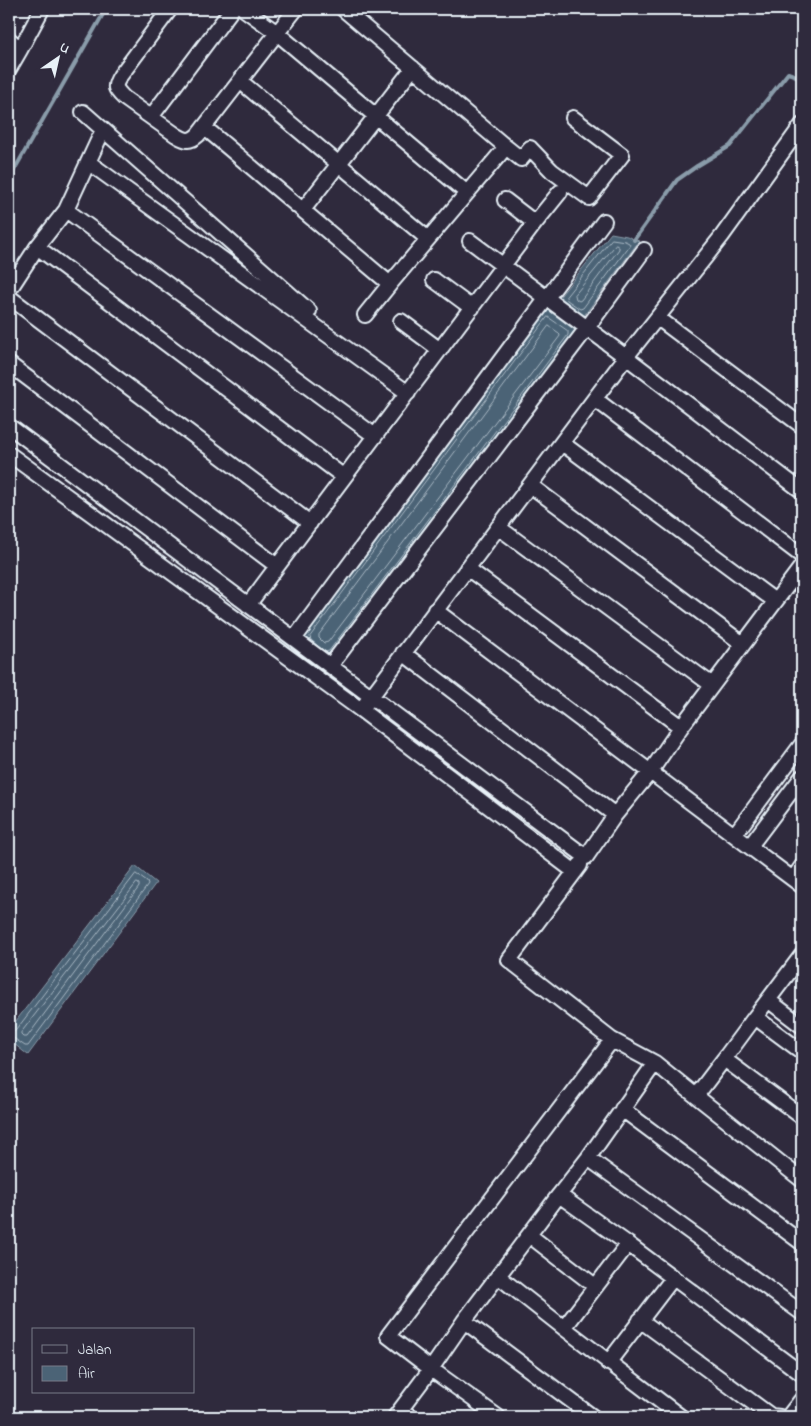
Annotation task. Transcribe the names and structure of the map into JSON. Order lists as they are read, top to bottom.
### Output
{
  "legend": ["Jalan", "Air"],
  "north": "top right"
}
